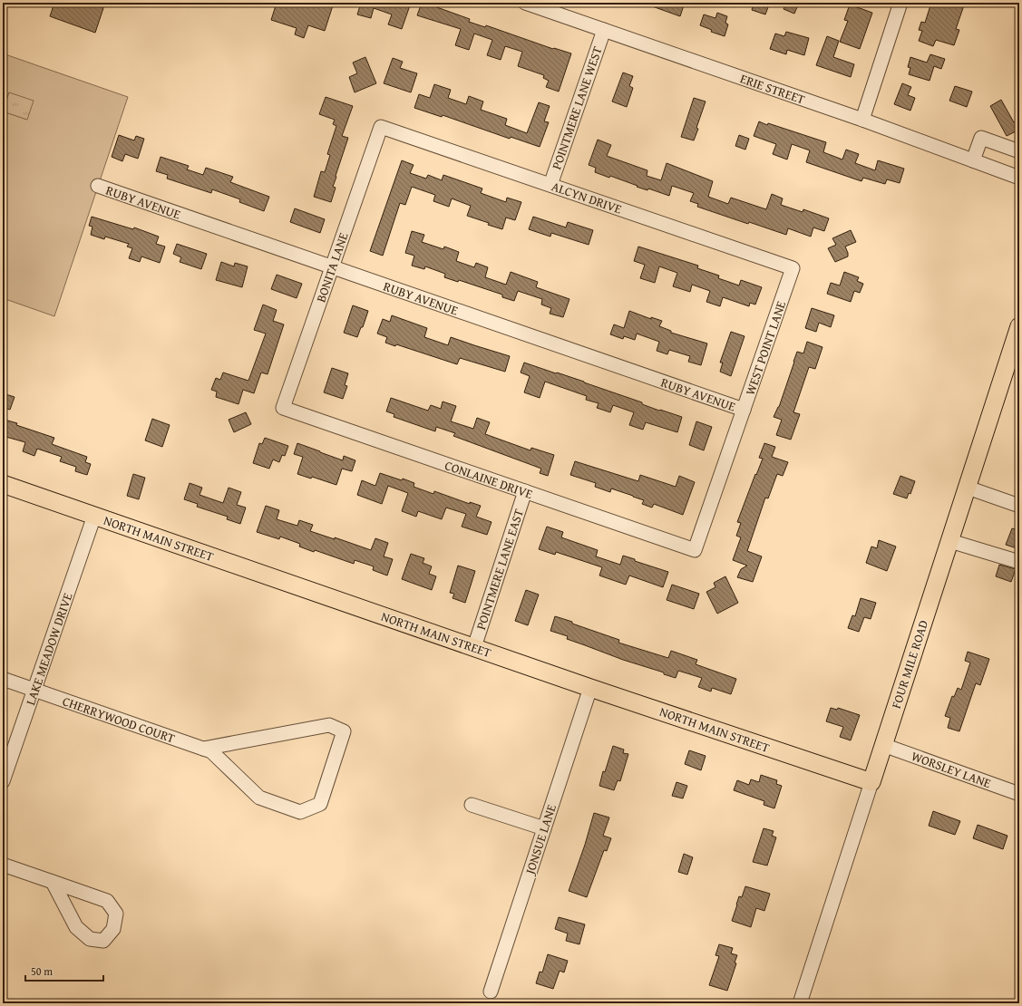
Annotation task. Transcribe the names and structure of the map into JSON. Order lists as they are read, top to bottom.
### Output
{
  "streets": {
    "main road": ["NORTH MAIN STREET", "FOUR MILE ROAD"],
    "street": [
      "ERIE STREET",
      "POINTMERE LANE WEST",
      "ALCYN DRIVE",
      "RUBY AVENUE",
      "BONITA LANE",
      "WEST POINT LANE",
      "CONLAINE DRIVE",
      "POINTMERE LANE EAST",
      "LAKE MEADOW DRIVE",
      "CHERRYWOOD COURT",
      "WORSLEY LANE",
      "JONSUE LANE"
    ]
  },
  "crossings": [
    ["ERIE STREET", "POINTMERE LANE WEST"],
    ["POINTMERE LANE WEST", "ALCYN DRIVE"],
    ["ALCYN DRIVE", "BONITA LANE"],
    ["ALCYN DRIVE", "WEST POINT LANE"],
    ["RUBY AVENUE", "BONITA LANE"],
    ["RUBY AVENUE", "WEST POINT LANE"],
    ["BONITA LANE", "CONLAINE DRIVE"],
    ["WEST POINT LANE", "CONLAINE DRIVE"],
    ["CONLAINE DRIVE", "POINTMERE LANE EAST"],
    ["NORTH MAIN STREET", "POINTMERE LANE EAST"],
    ["NORTH MAIN STREET", "LAKE MEADOW DRIVE"],
    ["NORTH MAIN STREET", "FOUR MILE ROAD"],
    ["NORTH MAIN STREET", "JONSUE LANE"],
    ["LAKE MEADOW DRIVE", "CHERRYWOOD COURT"],
    ["FOUR MILE ROAD", "WORSLEY LANE"]
  ],
  "scale_bar": "50 m"
}
